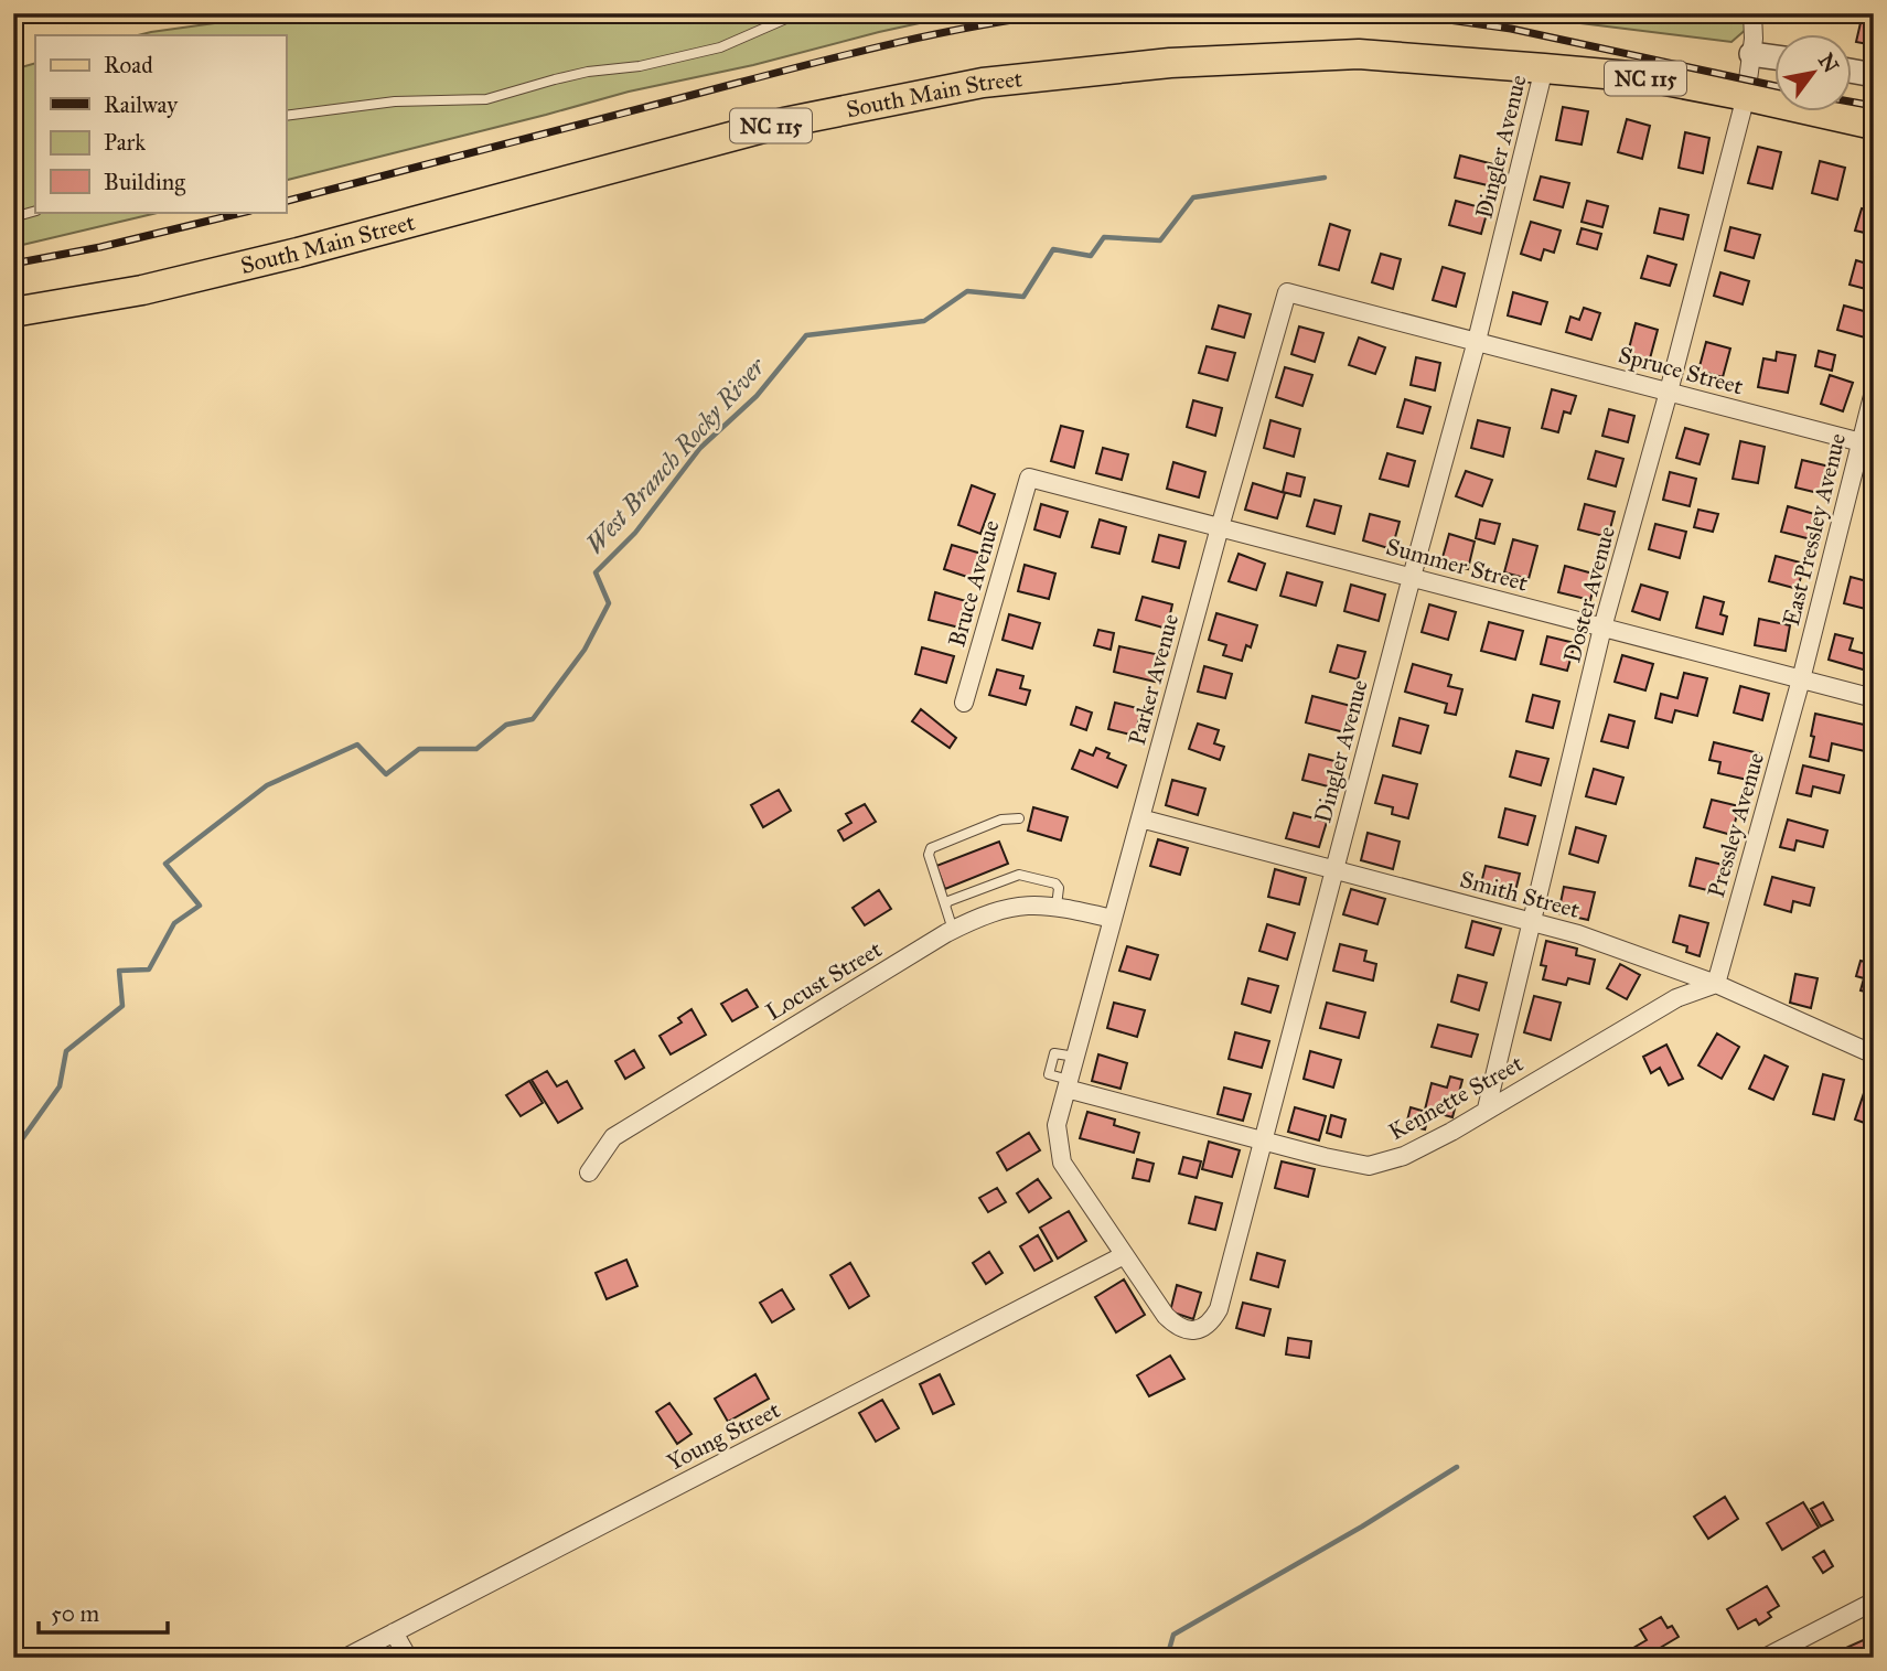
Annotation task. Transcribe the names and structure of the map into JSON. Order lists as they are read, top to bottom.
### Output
{
  "streets": {
    "main road": ["NC 115", "South Main Street"],
    "street": [
      "Dingler Avenue",
      "Spruce Street",
      "East Pressley Avenue",
      "Summer Street",
      "Bruce Avenue",
      "Doster Avenue",
      "Parker Avenue",
      "Pressley Avenue",
      "Smith Street",
      "Locust Street",
      "Kennette Street",
      "Young Street"
    ]
  },
  "crossings": [
    ["South Main Street", "Dingler Avenue"],
    ["South Main Street", "Doster Avenue"],
    ["Dingler Avenue", "Spruce Street"],
    ["Dingler Avenue", "Summer Street"],
    ["Dingler Avenue", "Parker Avenue"],
    ["Dingler Avenue", "Smith Street"],
    ["Dingler Avenue", "Kennette Street"],
    ["Dingler Avenue", "Young Street"],
    ["Spruce Street", "East Pressley Avenue"],
    ["Spruce Street", "Doster Avenue"],
    ["Spruce Street", "Parker Avenue"],
    ["East Pressley Avenue", "Summer Street"],
    ["East Pressley Avenue", "Pressley Avenue"],
    ["Summer Street", "Bruce Avenue"],
    ["Summer Street", "Doster Avenue"],
    ["Summer Street", "Parker Avenue"],
    ["Summer Street", "Pressley Avenue"],
    ["Doster Avenue", "Smith Street"],
    ["Doster Avenue", "Kennette Street"],
    ["Parker Avenue", "Smith Street"],
    ["Parker Avenue", "Locust Street"],
    ["Parker Avenue", "Kennette Street"],
    ["Parker Avenue", "Young Street"],
    ["Pressley Avenue", "Smith Street"],
    ["Pressley Avenue", "Kennette Street"],
    ["Smith Street", "Kennette Street"]
  ],
  "water": ["West Branch Rocky River"],
  "legend": [
    "Road",
    "Railway",
    "Park",
    "Building"
  ],
  "scale_bar": "50 m",
  "north": "top right"
}
